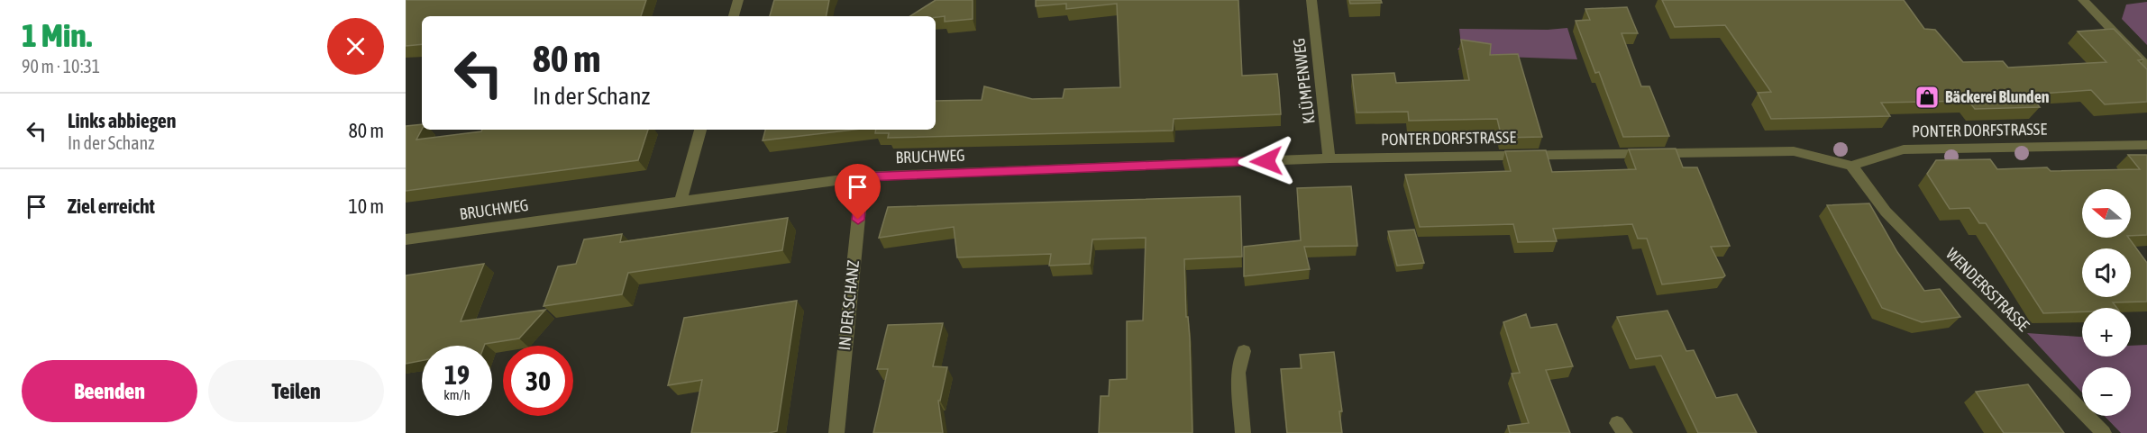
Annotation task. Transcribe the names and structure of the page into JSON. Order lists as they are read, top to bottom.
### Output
{
  "streets": {
    "street": [
      "KLÜMPENWEG",
      "PONTER DORFSTRASSE",
      "BRUCHWEG",
      "WENDERSSTRASSE",
      "IN DER SCHANZ"
    ]
  },
  "crossings": [
    ["KLÜMPENWEG", "PONTER DORFSTRASSE"],
    ["KLÜMPENWEG", "BRUCHWEG"],
    ["PONTER DORFSTRASSE", "BRUCHWEG"],
    ["PONTER DORFSTRASSE", "WENDERSSTRASSE"],
    ["BRUCHWEG", "IN DER SCHANZ"]
  ],
  "places": {
    "shop": ["Bäckerei Blunden"]
  },
  "north": "left",
  "page": {
    "heading": ["1 Min.", "90 m · 10:31"],
    "turn": ["80 m", "In der Schanz"],
    "list": [
      {
        "name": "Links abbiegen",
        "note": "In der Schanz",
        "value": "80 m"
      },
      {
        "name": "Ziel erreicht",
        "value": "10 m"
      }
    ],
    "map_buttons": ["+", "−"],
    "speed": "19 km/h",
    "limit": "30",
    "buttons": ["Beenden", "Teilen"]
  }
}
